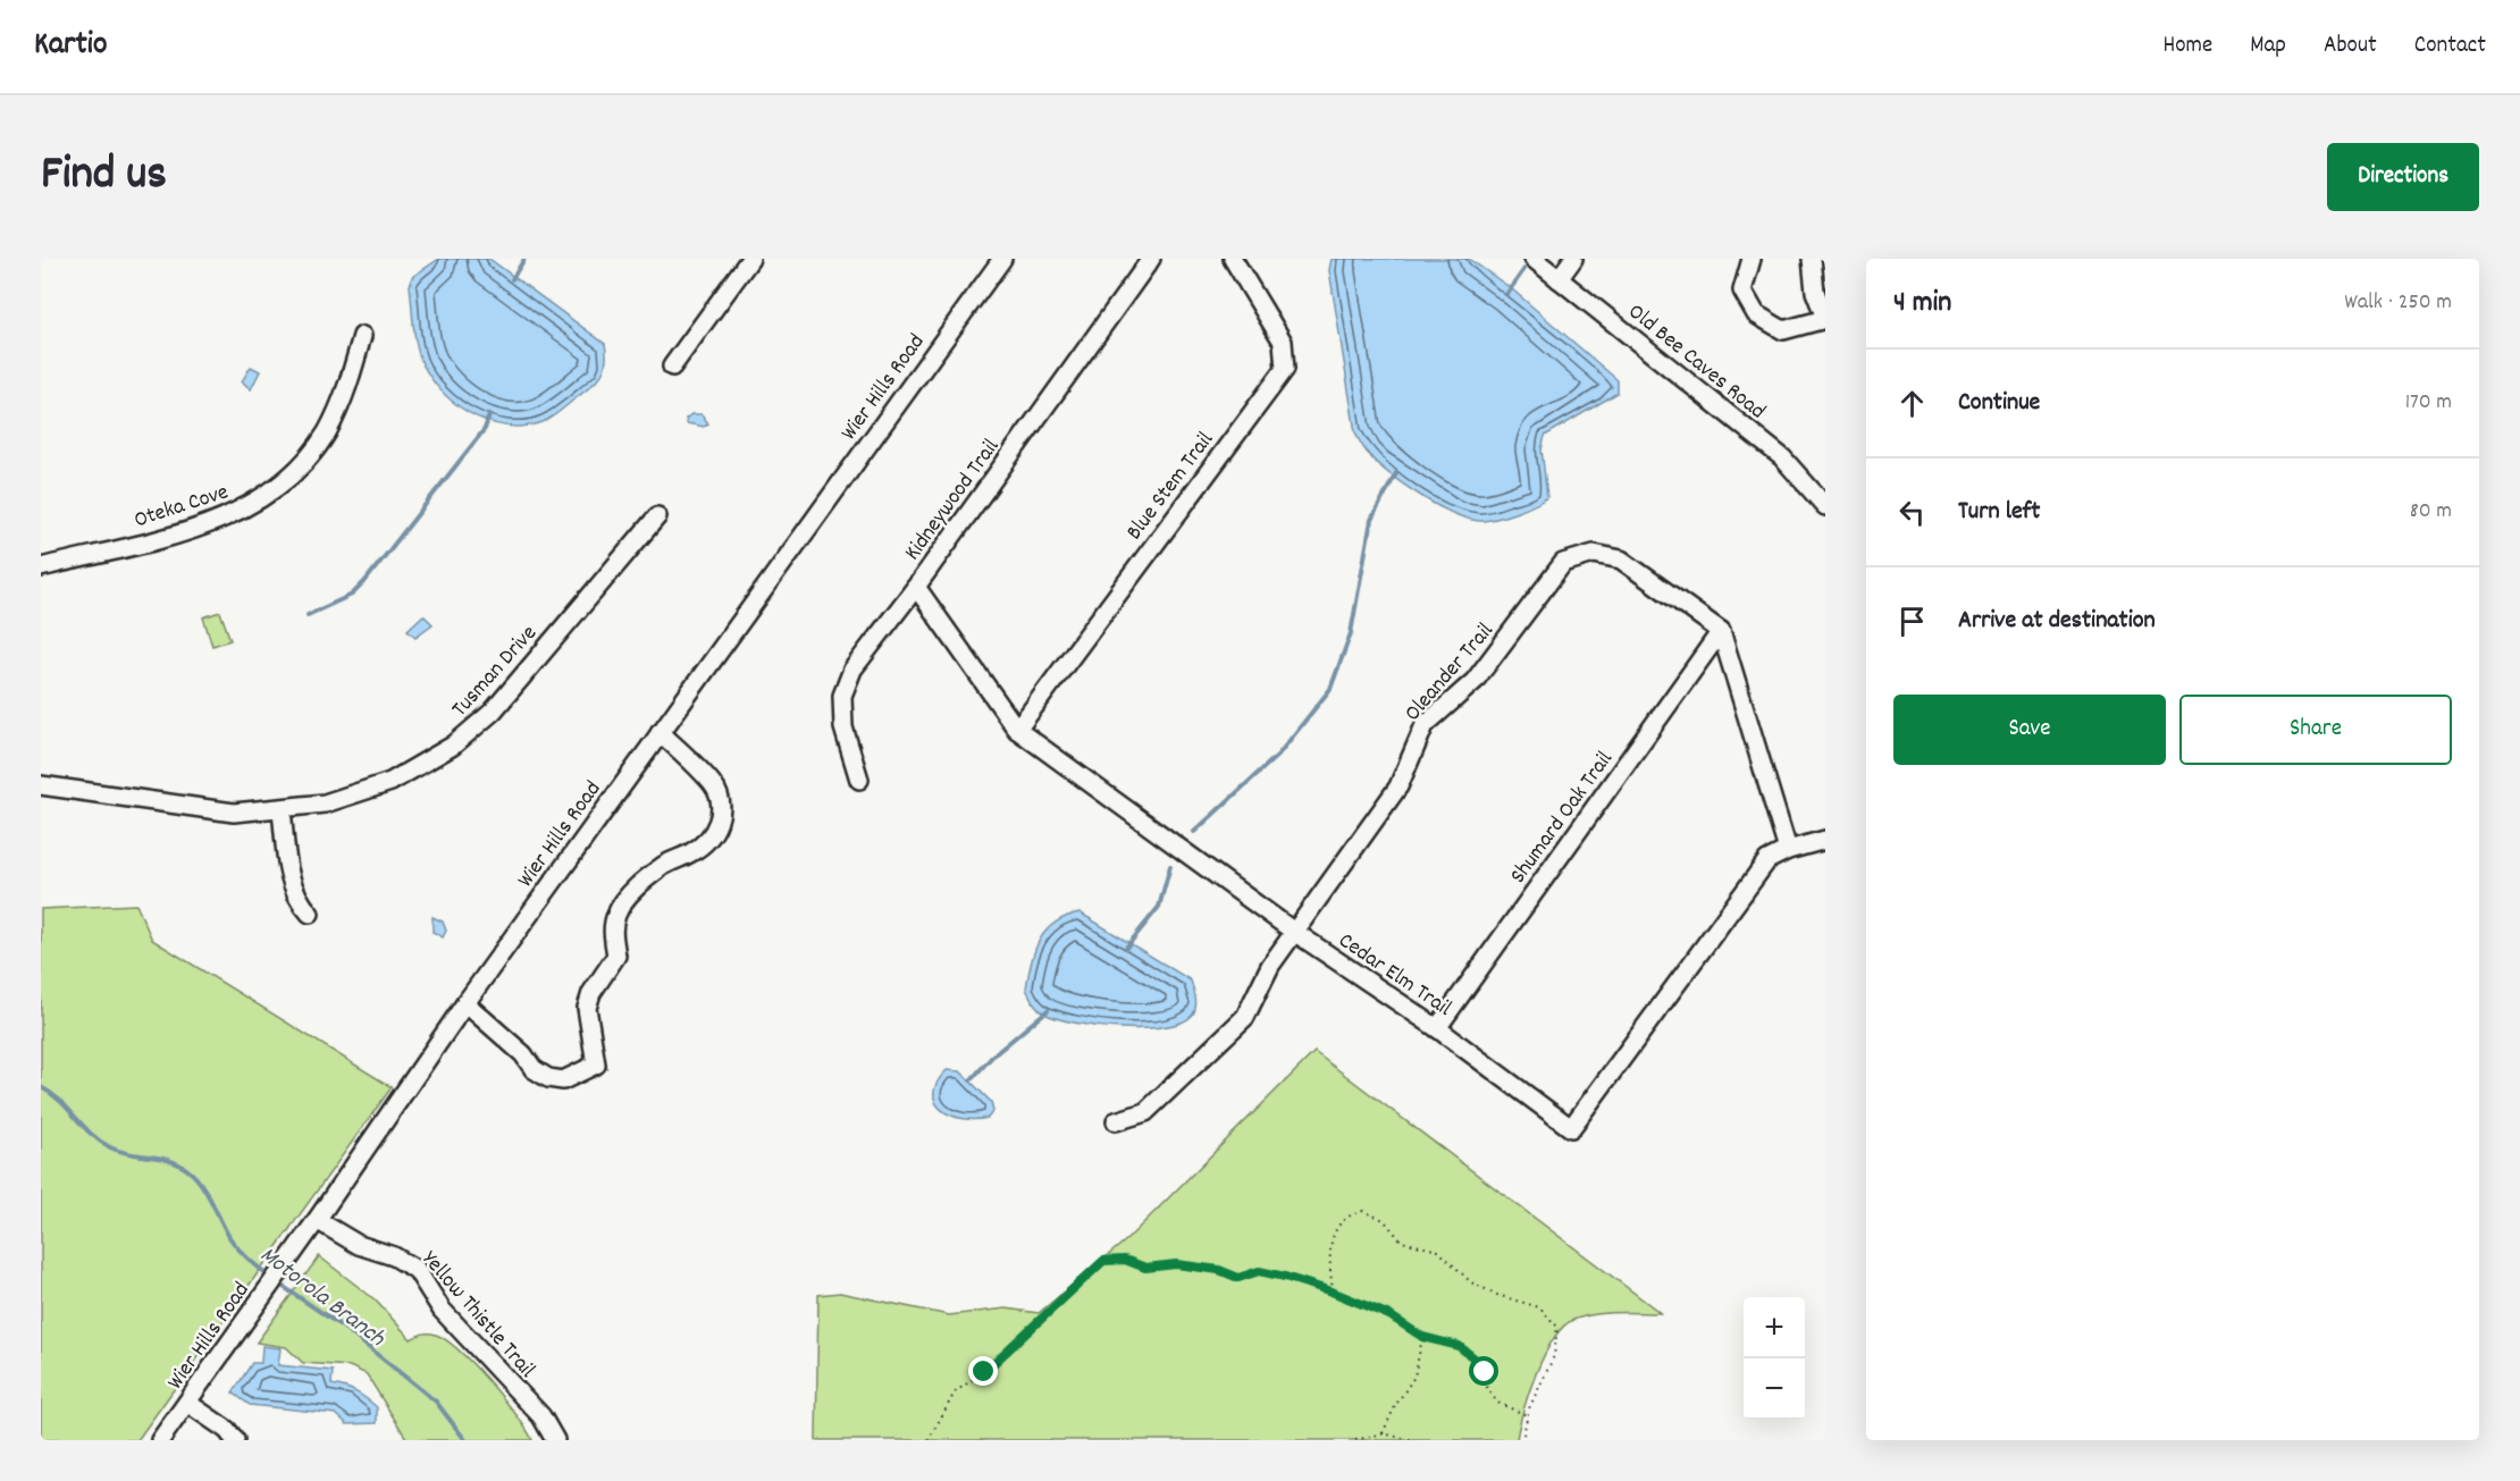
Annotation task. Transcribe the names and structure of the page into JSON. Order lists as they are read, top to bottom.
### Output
{
  "streets": {
    "street": [
      "Old Bee Caves Road",
      "Wier Hills Road",
      "Blue Stem Trail",
      "Kidneywood Trail",
      "Oteka Cove",
      "Tusman Drive",
      "Oleander Trail",
      "Shumard Oak Trail",
      "Cedar Elm Trail",
      "Yellow Thistle Trail"
    ]
  },
  "crossings": [
    ["Wier Hills Road", "Yellow Thistle Trail"],
    ["Blue Stem Trail", "Cedar Elm Trail"],
    ["Kidneywood Trail", "Cedar Elm Trail"],
    ["Oleander Trail", "Shumard Oak Trail"],
    ["Oleander Trail", "Cedar Elm Trail"],
    ["Shumard Oak Trail", "Cedar Elm Trail"]
  ],
  "water": ["Motorola Branch"],
  "page": {
    "header": "Kartio",
    "nav": [
      "Home",
      "Map",
      "About",
      "Contact"
    ],
    "title": "Find us",
    "buttons": [
      "Directions",
      ["Save", "Share"]
    ],
    "heading": ["4 min", "Walk · 250 m"],
    "list": [
      ["Continue", "170 m"],
      ["Turn left", "80 m"],
      "Arrive at destination"
    ],
    "map_buttons": ["+", "−"]
  }
}
